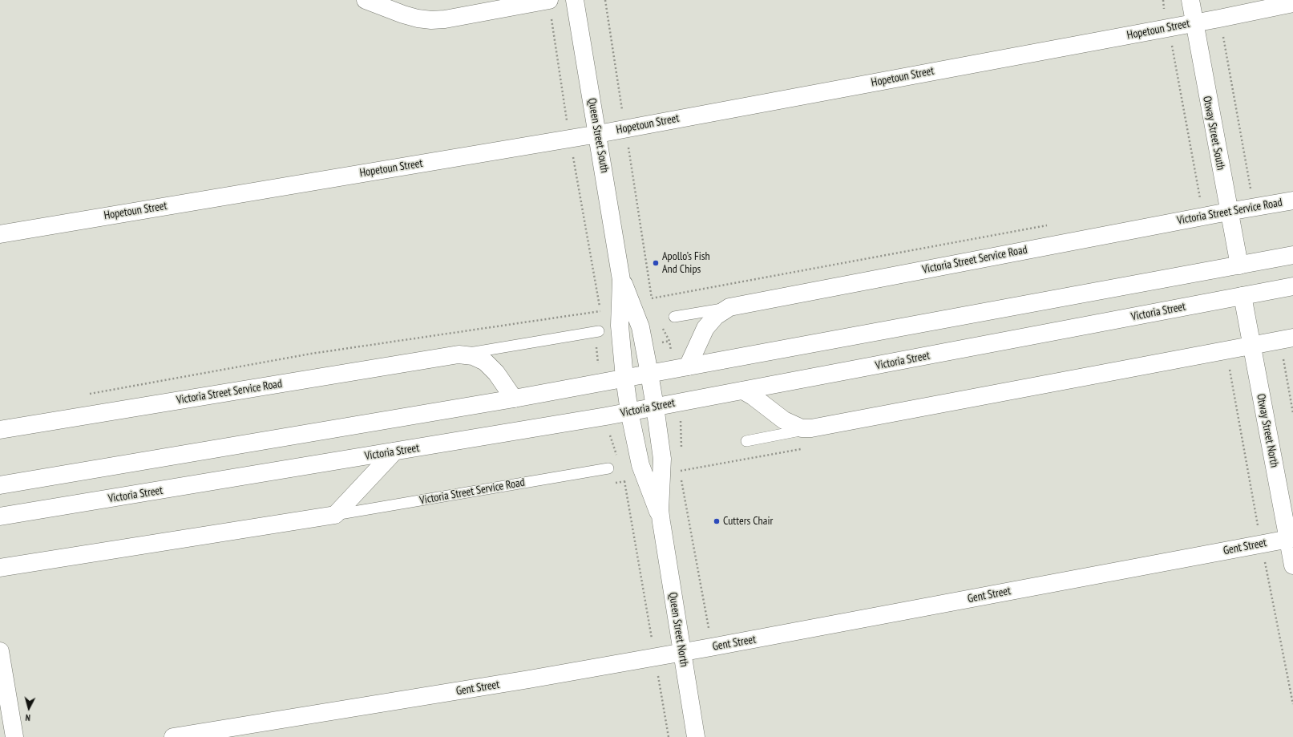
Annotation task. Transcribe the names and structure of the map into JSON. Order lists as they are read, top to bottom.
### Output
{
  "streets": {
    "street": [
      "Hopetoun Street",
      "Otway Street South",
      "Queen Street South",
      "Victoria Street Service Road",
      "Victoria Street",
      "Otway Street North",
      "Gent Street",
      "Queen Street North"
    ]
  },
  "crossings": [
    ["Hopetoun Street", "Otway Street South"],
    ["Hopetoun Street", "Queen Street South"],
    ["Otway Street South", "Victoria Street Service Road"],
    ["Queen Street South", "Victoria Street"],
    ["Queen Street South", "Queen Street North"],
    ["Victoria Street", "Otway Street North"],
    ["Victoria Street", "Queen Street North"],
    ["Otway Street North", "Gent Street"],
    ["Gent Street", "Queen Street North"]
  ],
  "places": ["Apollo’s Fish And Chips", "Cutters Chair"],
  "north": "bottom"
}
